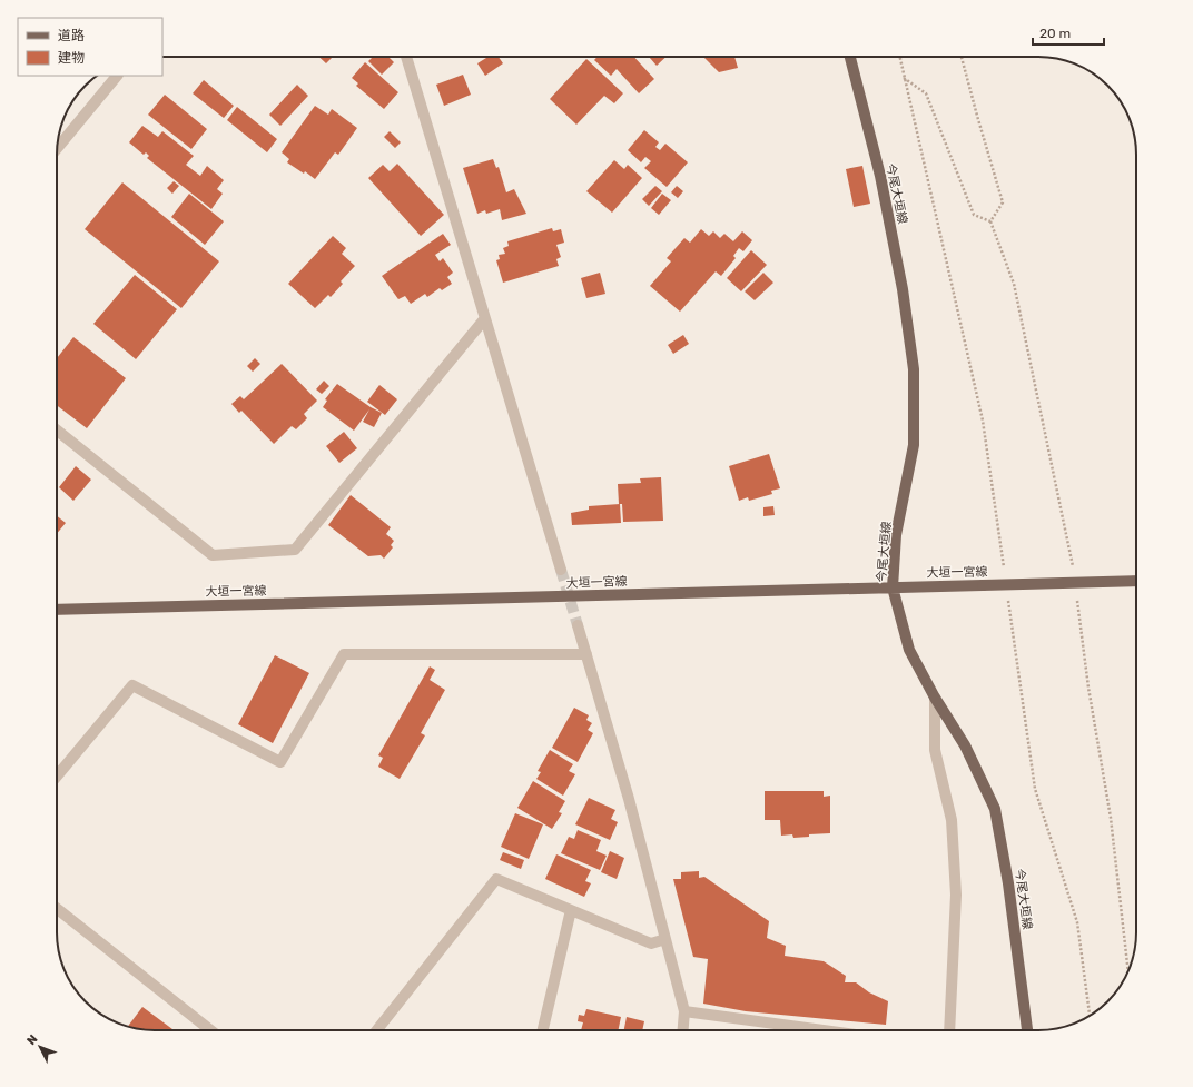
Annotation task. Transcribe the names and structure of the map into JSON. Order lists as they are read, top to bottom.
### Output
{
  "streets": {
    "main road": ["今尾大垣線", "大垣一宮線"]
  },
  "crossings": [
    ["今尾大垣線", "大垣一宮線"]
  ],
  "legend": ["道路", "建物"],
  "scale_bar": "20 m",
  "north": "top left"
}
